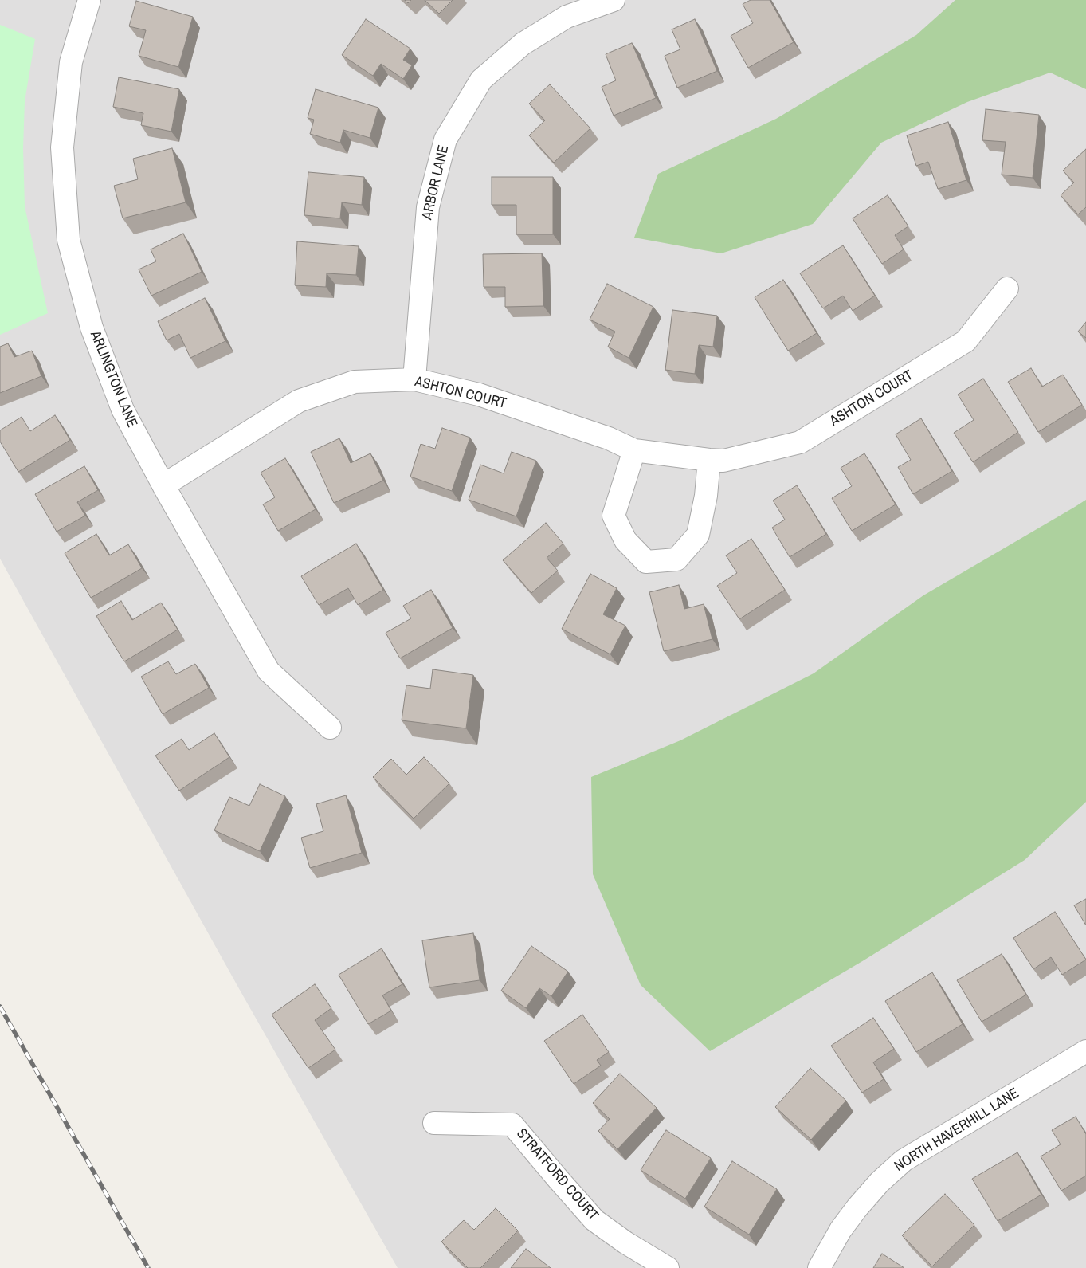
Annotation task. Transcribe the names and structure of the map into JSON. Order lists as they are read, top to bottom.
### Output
{
  "streets": {
    "street": [
      "ARBOR LANE",
      "ARLINGTON LANE",
      "ASHTON COURT",
      "NORTH HAVERHILL LANE",
      "STRATFORD COURT"
    ]
  },
  "crossings": [
    ["ARBOR LANE", "ASHTON COURT"],
    ["ARLINGTON LANE", "ASHTON COURT"]
  ]
}
